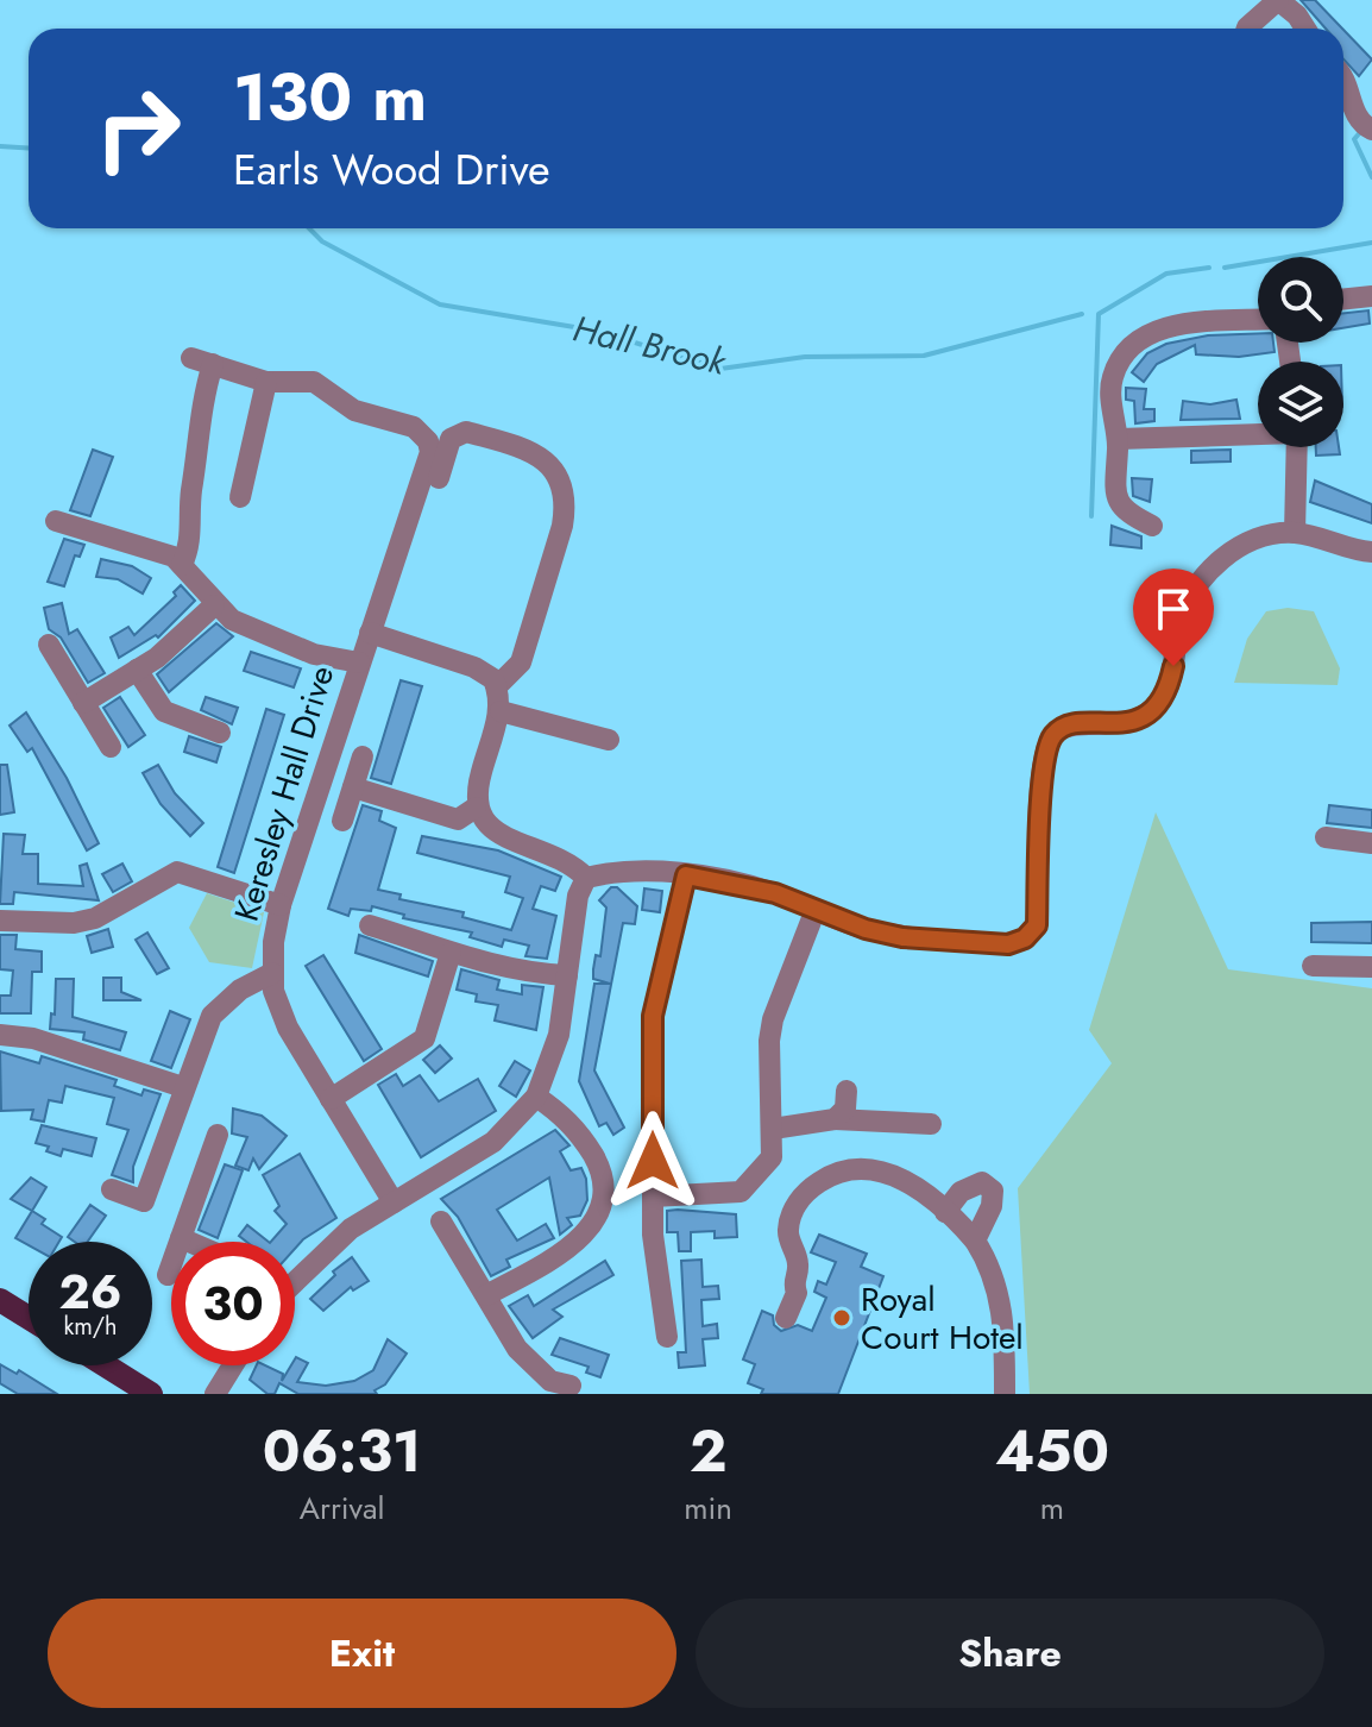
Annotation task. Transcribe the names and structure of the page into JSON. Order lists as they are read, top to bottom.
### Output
{
  "streets": {
    "street": ["Keresley Hall Drive"]
  },
  "water": ["Hall Brook"],
  "places": ["Royal Court Hotel"],
  "page": {
    "turn": ["130 m", "Earls Wood Drive"],
    "speed": "26 km/h",
    "limit": "30",
    "eta": [
      "06:31",
      "Arrival",
      "2",
      "min",
      "450",
      "m"
    ],
    "buttons": ["Exit", "Share"]
  }
}
